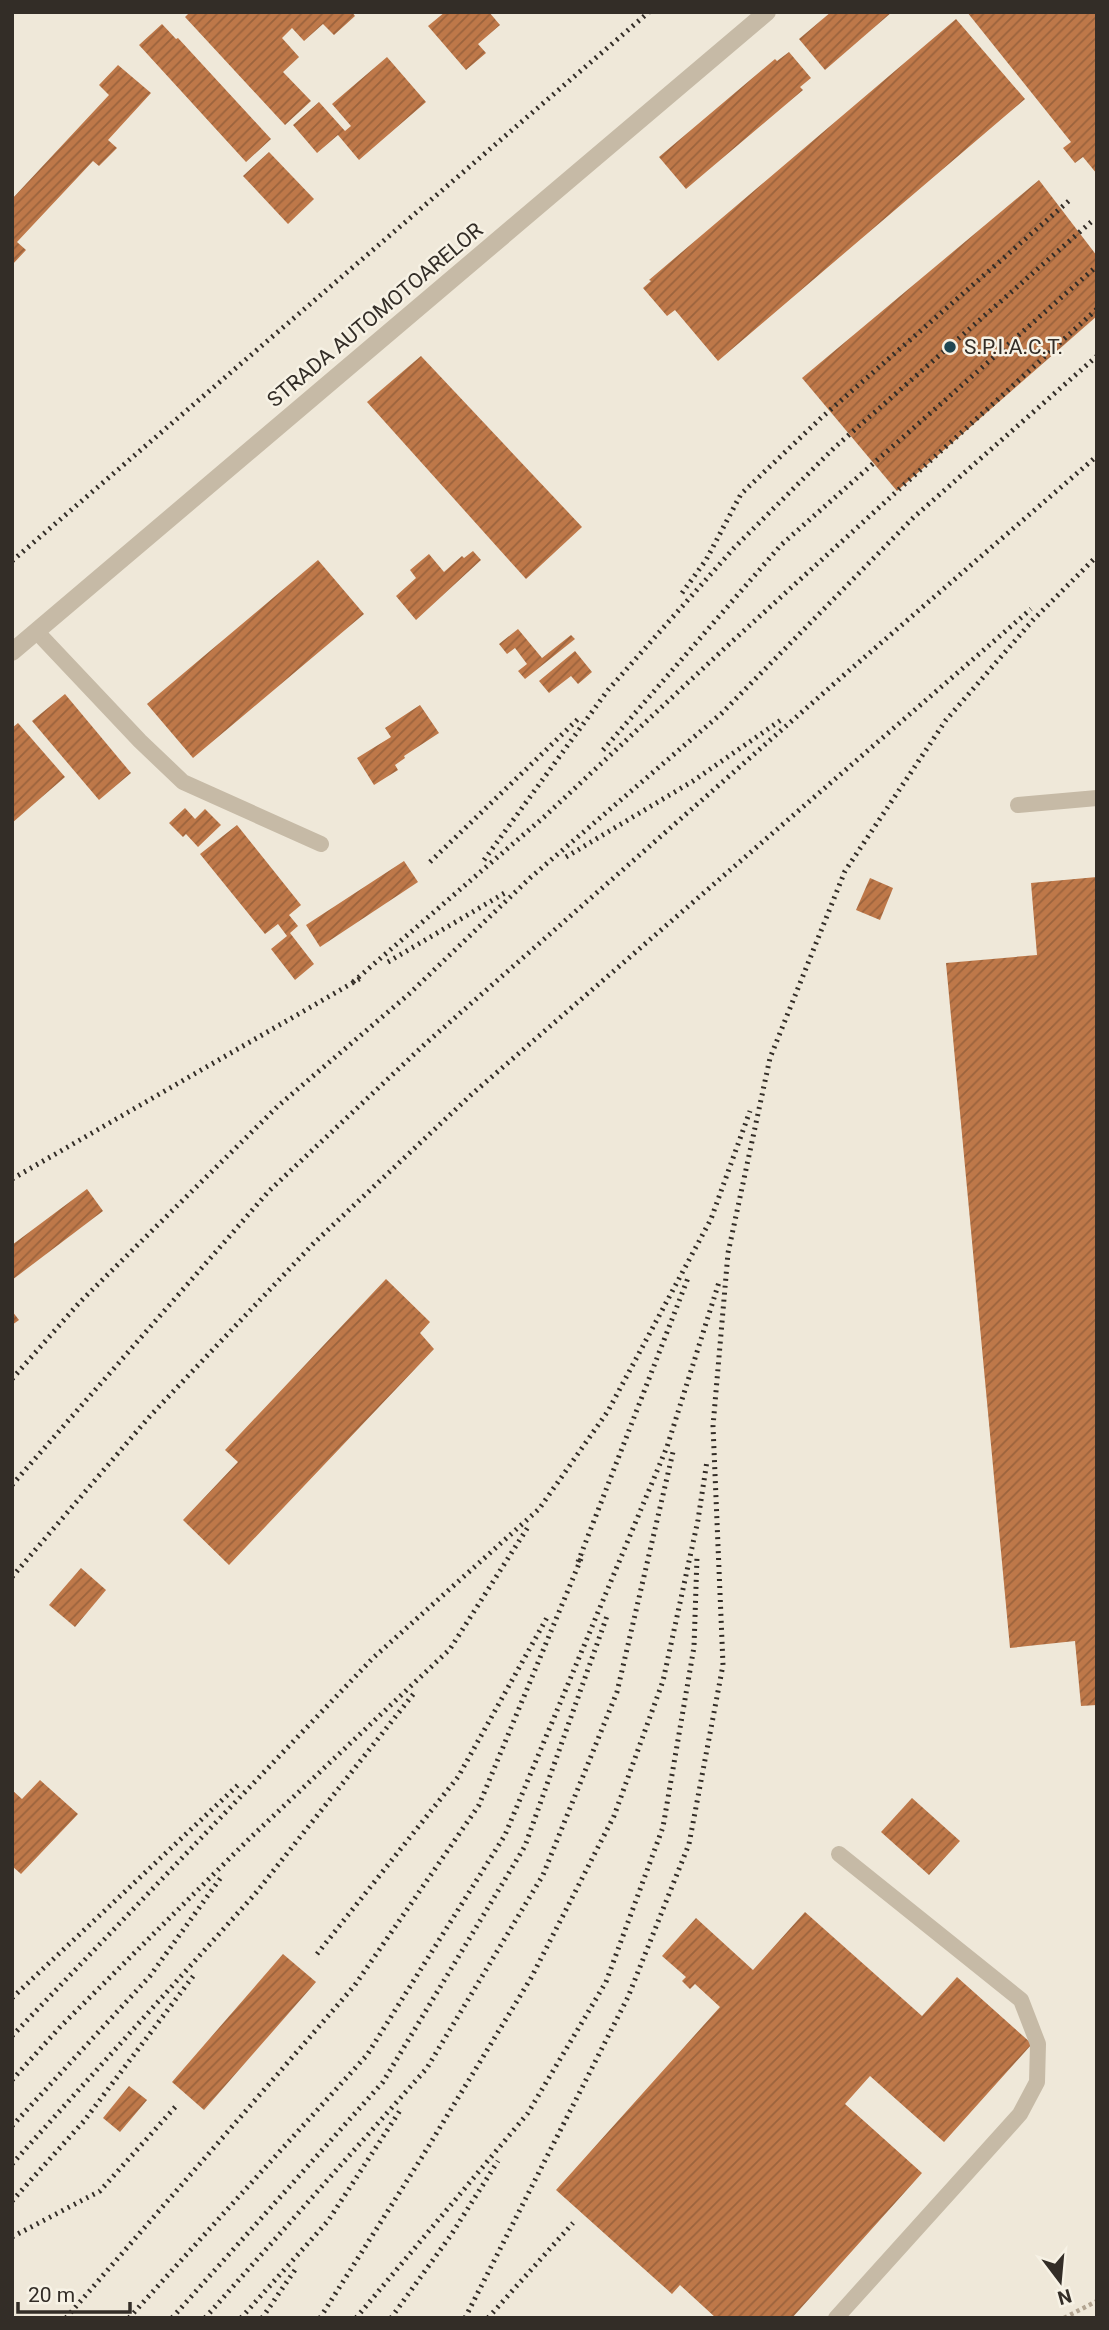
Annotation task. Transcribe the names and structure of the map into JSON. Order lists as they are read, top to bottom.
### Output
{
  "streets": {
    "street": ["STRADA AUTOMOTOARELOR"]
  },
  "places": ["S.P.I.A.C.T."],
  "scale_bar": "20 m",
  "north": "bottom"
}
